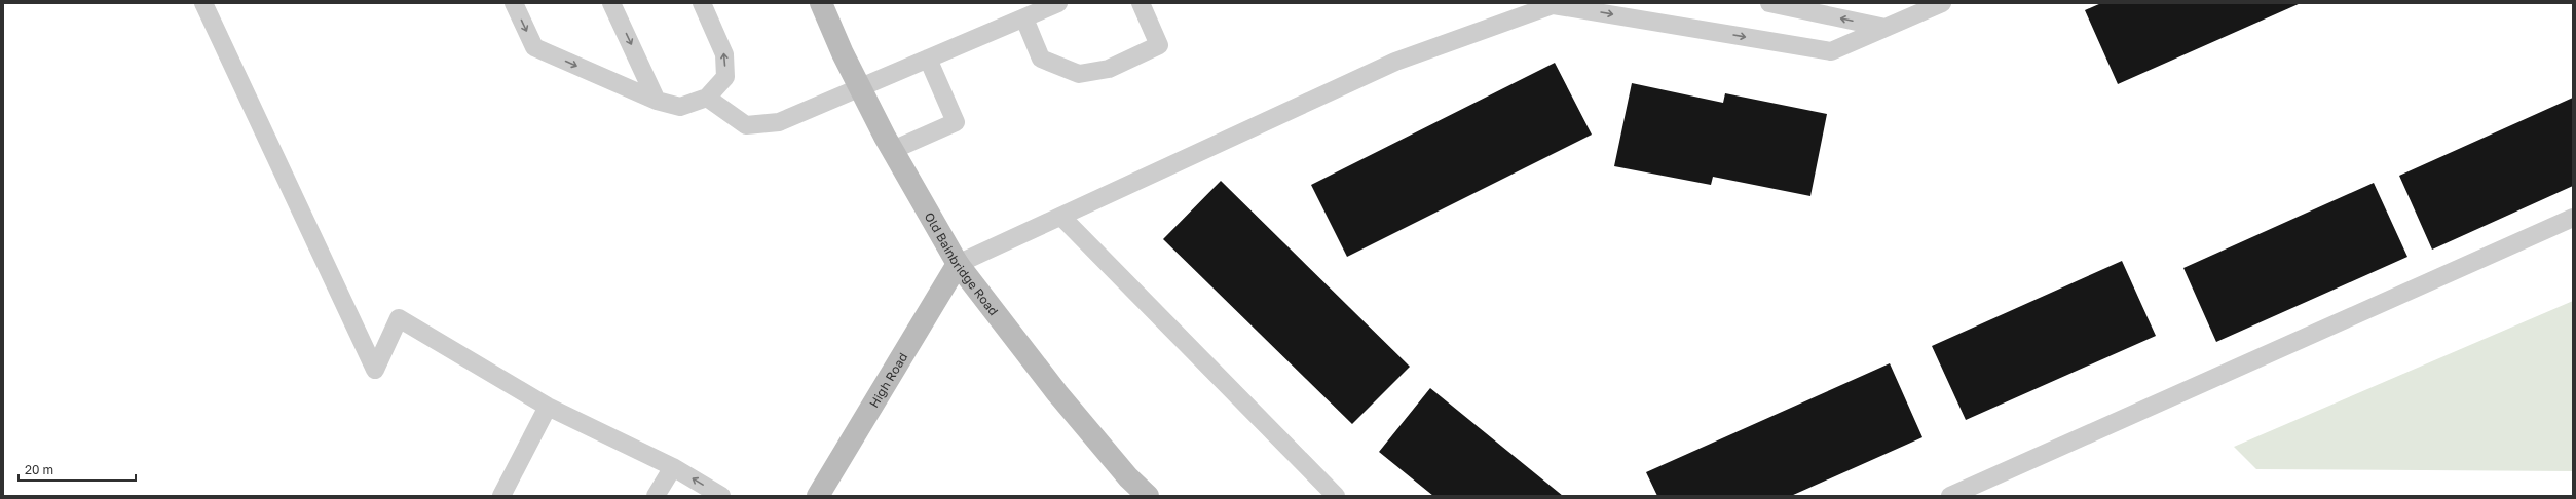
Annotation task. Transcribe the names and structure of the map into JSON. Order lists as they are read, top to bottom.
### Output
{
  "streets": {
    "main road": ["Old Bainbridge Road", "High Road"]
  },
  "crossings": [
    ["Old Bainbridge Road", "High Road"]
  ],
  "scale_bar": "20 m"
}
